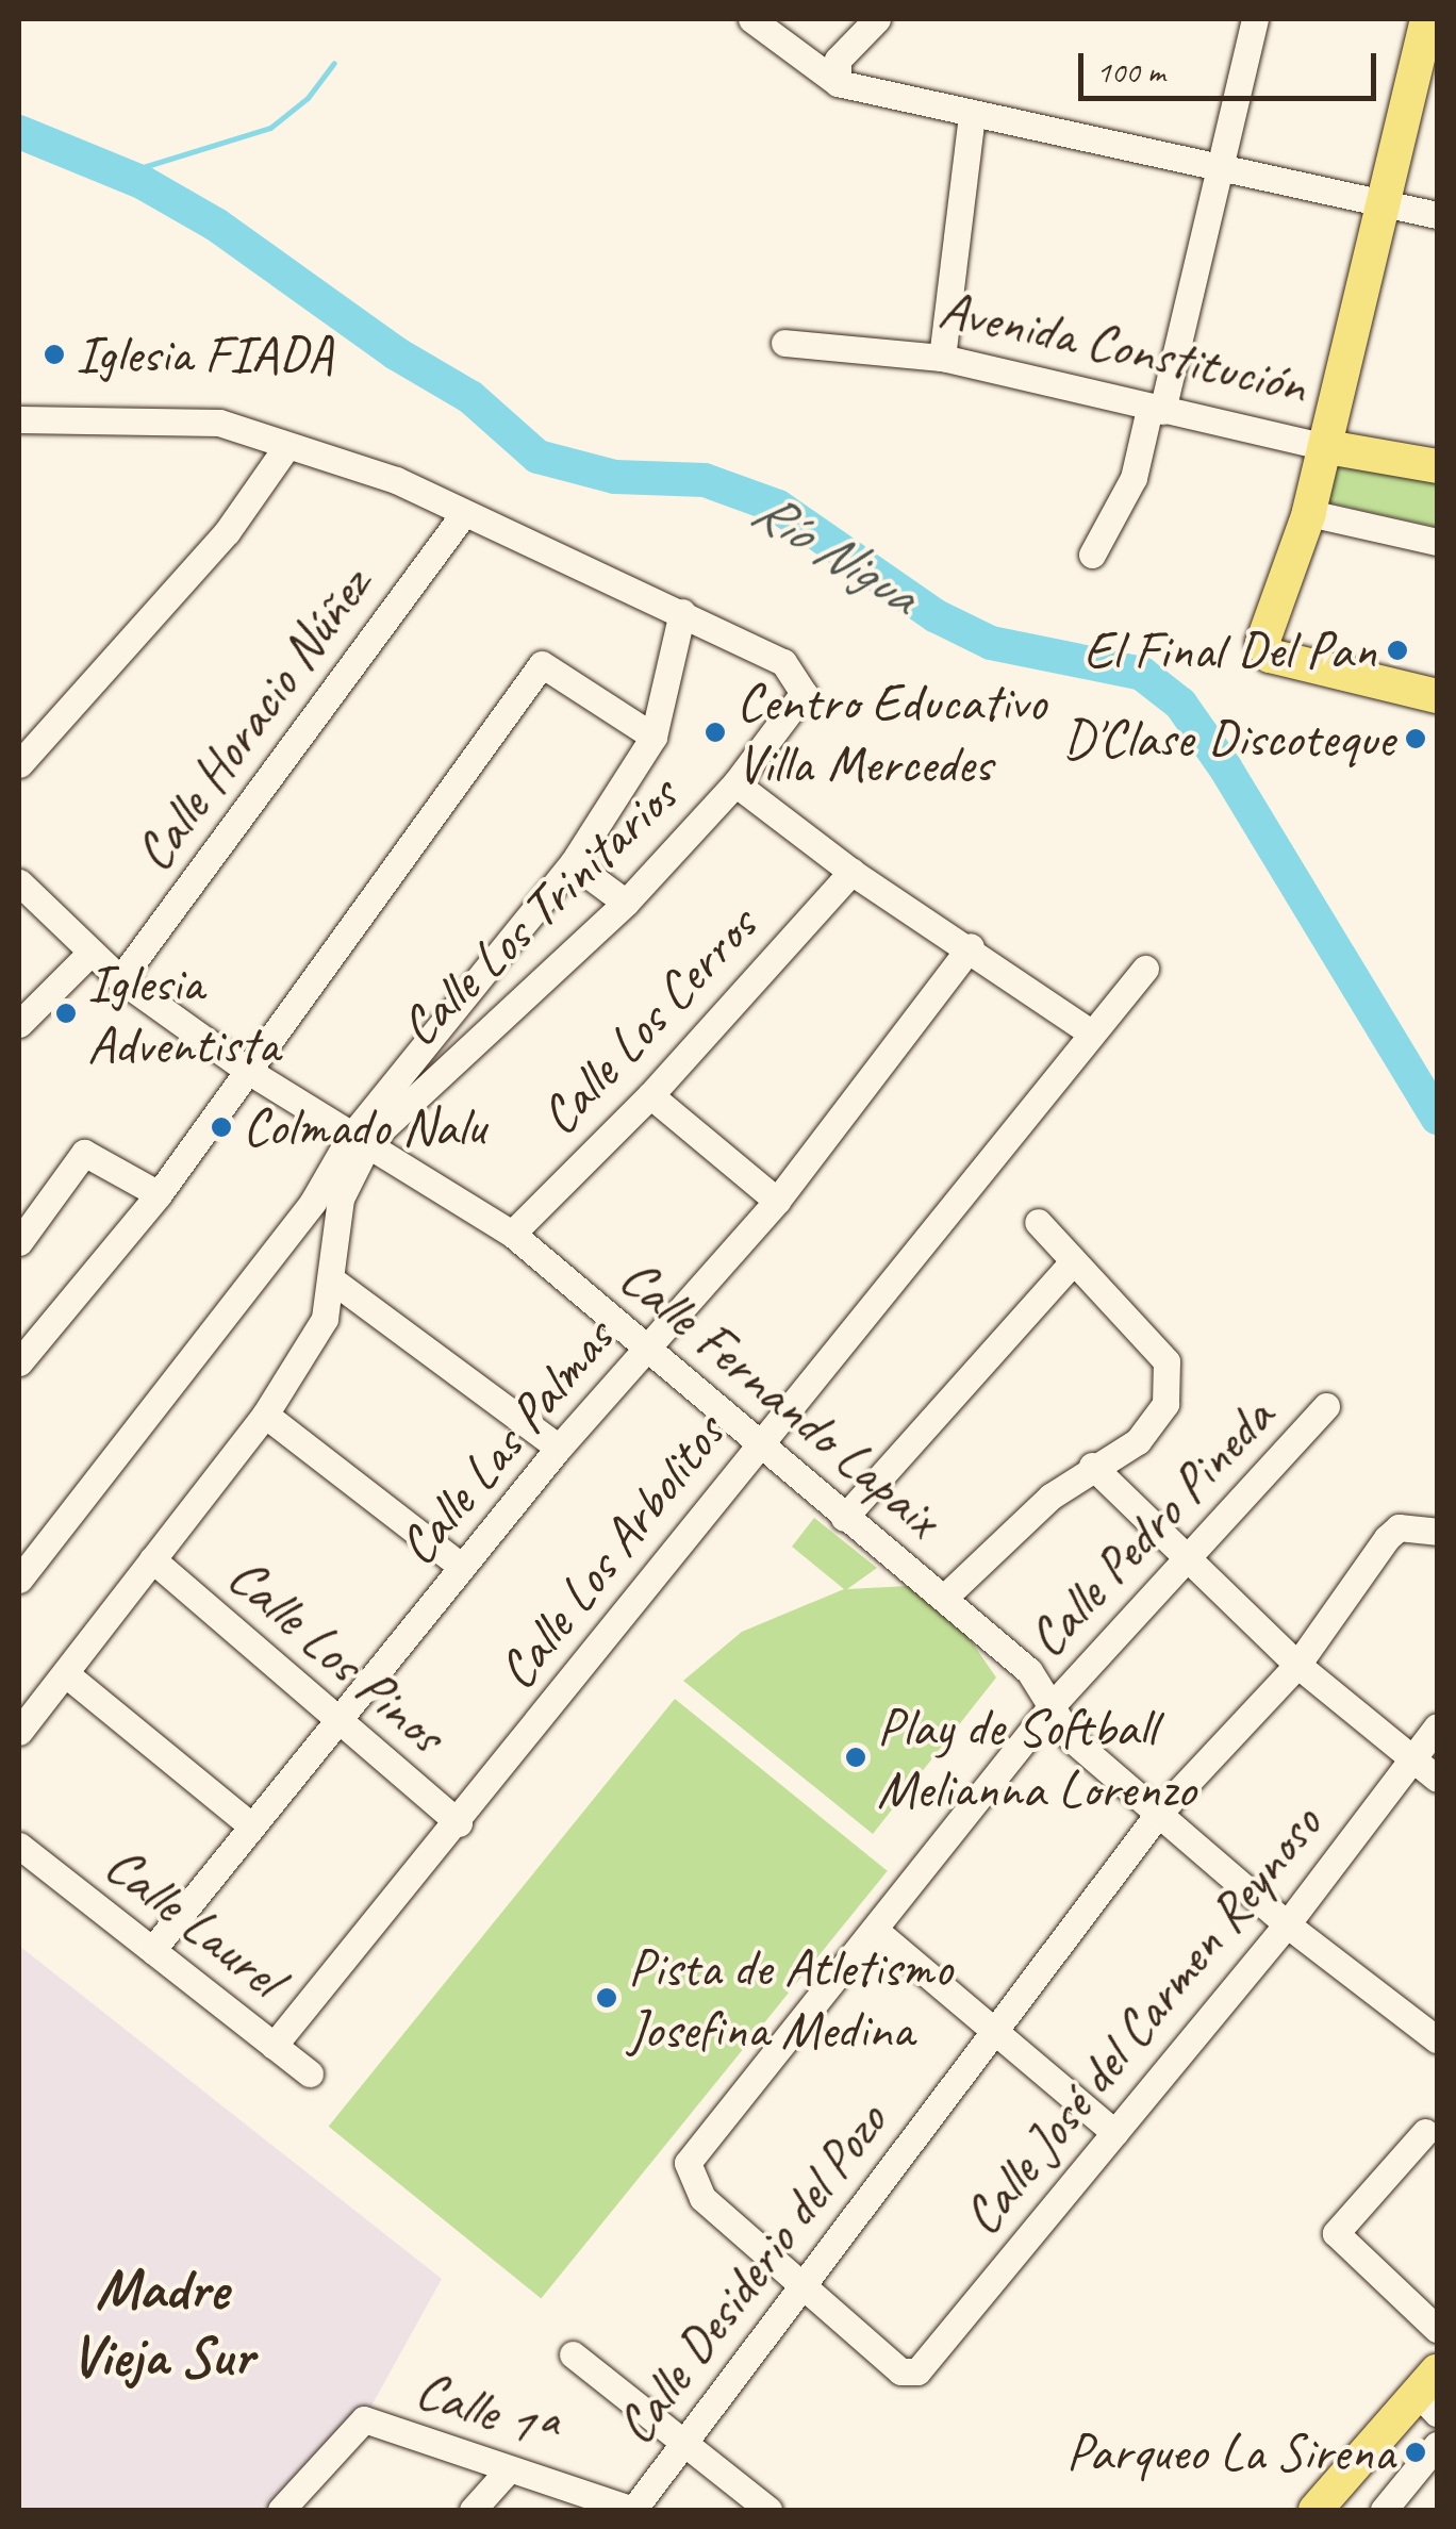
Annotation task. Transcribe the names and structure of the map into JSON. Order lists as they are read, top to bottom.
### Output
{
  "streets": {
    "main road": ["Avenida Constitución"],
    "street": [
      "Calle Horacio Núñez",
      "Calle Los Trinitarios",
      "Calle Los Cerros",
      "Calle Fernando Lapaix",
      "Calle Las Palmas",
      "Calle Pedro Pineda",
      "Calle Los Arbolitos",
      "Calle Los Pinos",
      "Calle Laurel",
      "Calle José del Carmen Reynoso",
      "Calle Desiderio del Pozo",
      "Calle 1ª"
    ]
  },
  "crossings": [
    ["Calle Horacio Núñez", "Calle Fernando Lapaix"],
    ["Calle Los Trinitarios", "Calle Fernando Lapaix"],
    ["Calle Los Trinitarios", "Calle Los Pinos"],
    ["Calle Los Cerros", "Calle Fernando Lapaix"],
    ["Calle Fernando Lapaix", "Calle Las Palmas"],
    ["Calle Fernando Lapaix", "Calle Pedro Pineda"],
    ["Calle Fernando Lapaix", "Calle Los Arbolitos"],
    ["Calle Fernando Lapaix", "Calle José del Carmen Reynoso"],
    ["Calle Fernando Lapaix", "Calle Desiderio del Pozo"],
    ["Calle Las Palmas", "Calle Los Pinos"],
    ["Calle Las Palmas", "Calle Laurel"],
    ["Calle Pedro Pineda", "Calle José del Carmen Reynoso"],
    ["Calle Pedro Pineda", "Calle Desiderio del Pozo"],
    ["Calle Los Arbolitos", "Calle Los Pinos"],
    ["Calle Los Arbolitos", "Calle Laurel"],
    ["Calle José del Carmen Reynoso", "Calle Desiderio del Pozo"],
    ["Calle Desiderio del Pozo", "Calle 1ª"]
  ],
  "districts": ["Madre Vieja Sur"],
  "water": ["Río Nigua"],
  "places": [
    "Iglesia FIADA",
    "El Final Del Pan",
    "Centro Educativo Villa Mercedes",
    "D'Clase Discoteque",
    "Iglesia Adventista",
    "Colmado Nalu",
    "Play de Softball Melianna Lorenzo",
    "Pista de Atletismo Josefina Medina",
    "Parqueo La Sirena"
  ],
  "scale_bar": "100 m"
}
